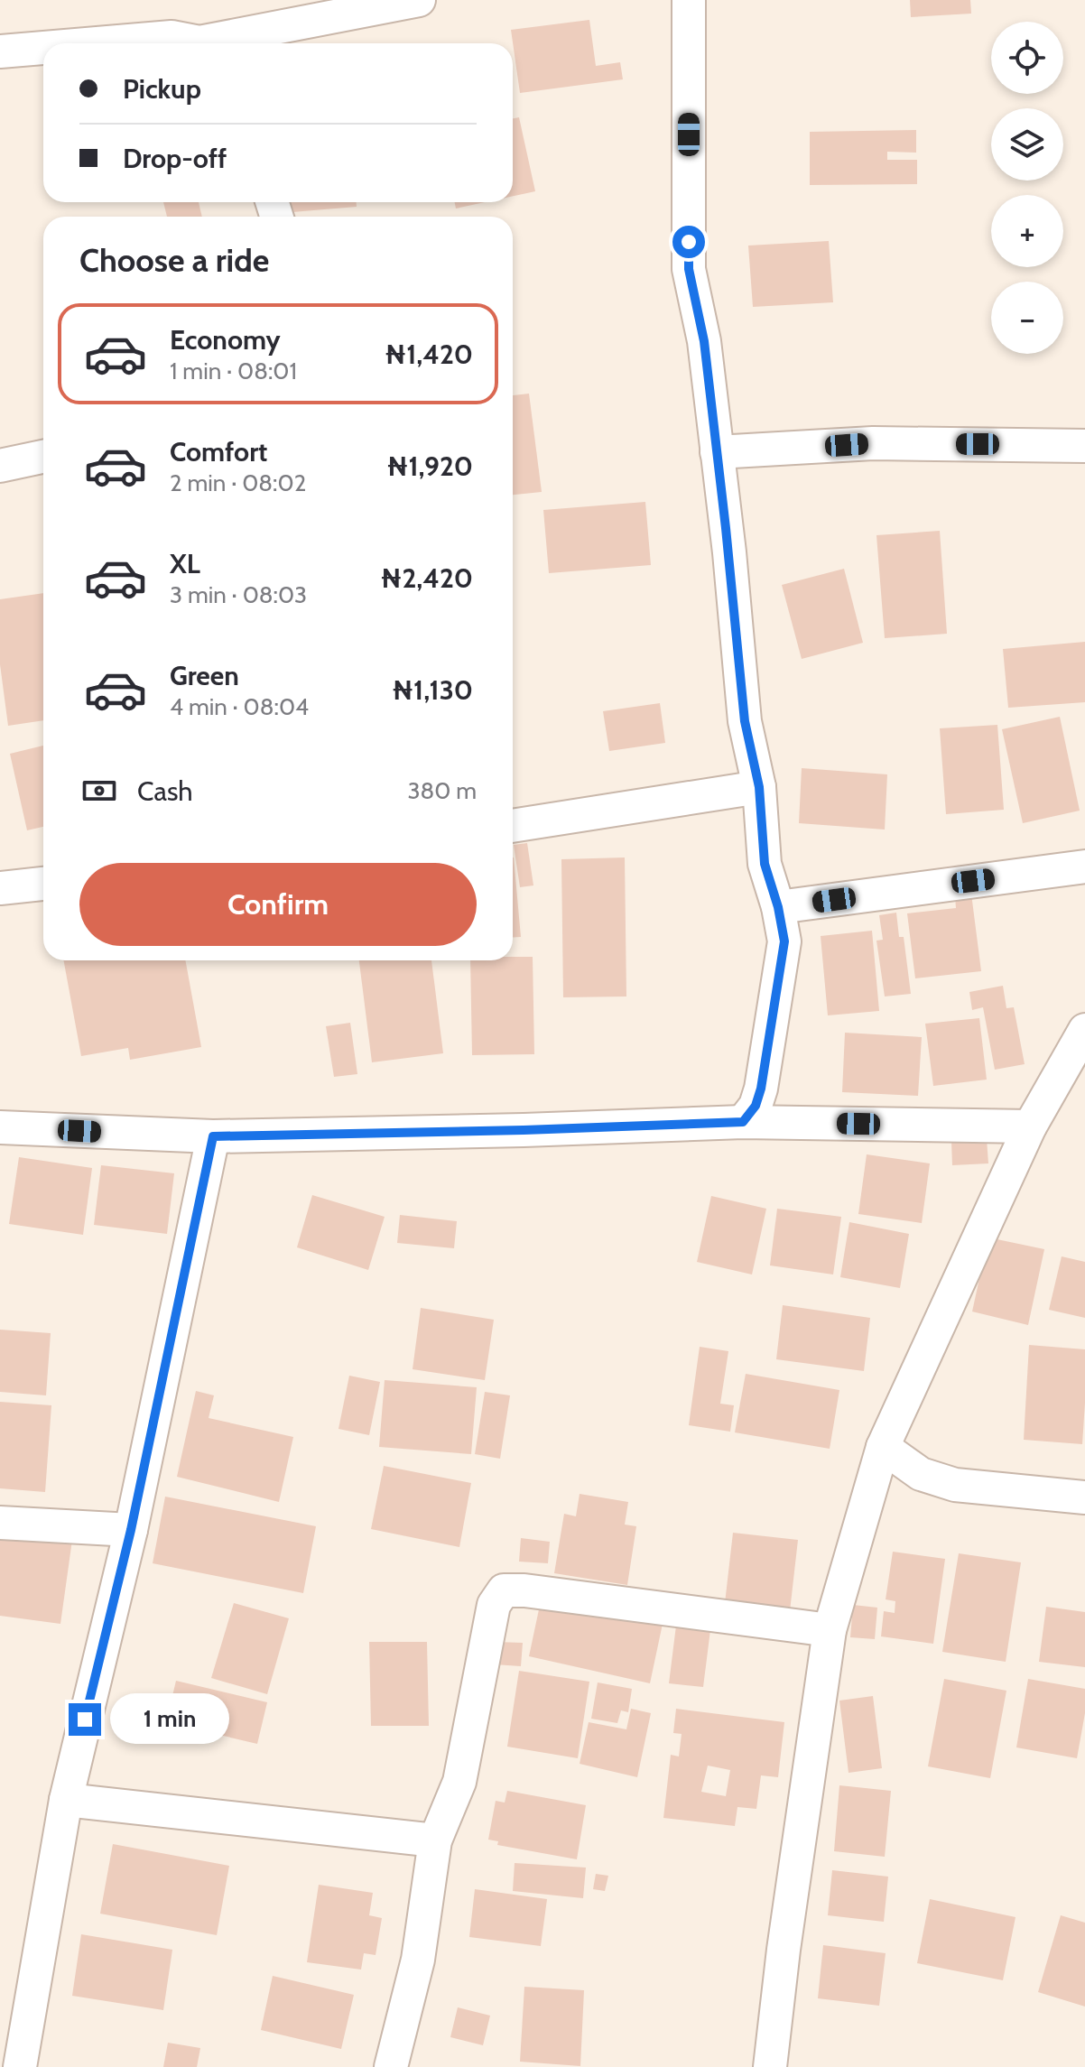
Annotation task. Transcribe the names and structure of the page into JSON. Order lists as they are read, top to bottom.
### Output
{
  "page": {
    "map_buttons": ["+", "−"],
    "banner": ["Pickup", "Drop-off"],
    "heading": "Choose a ride",
    "list": [
      {
        "name": "Economy",
        "note": "1 min · 08:01",
        "value": "₦1,420"
      },
      {
        "name": "Comfort",
        "note": "2 min · 08:02",
        "value": "₦1,920"
      },
      {
        "name": "XL",
        "note": "3 min · 08:03",
        "value": "₦2,420"
      },
      {
        "name": "Green",
        "note": "4 min · 08:04",
        "value": "₦1,130"
      }
    ],
    "pay": ["Cash", "380 m"],
    "buttons": "Confirm",
    "bubble": "1 min"
  }
}
